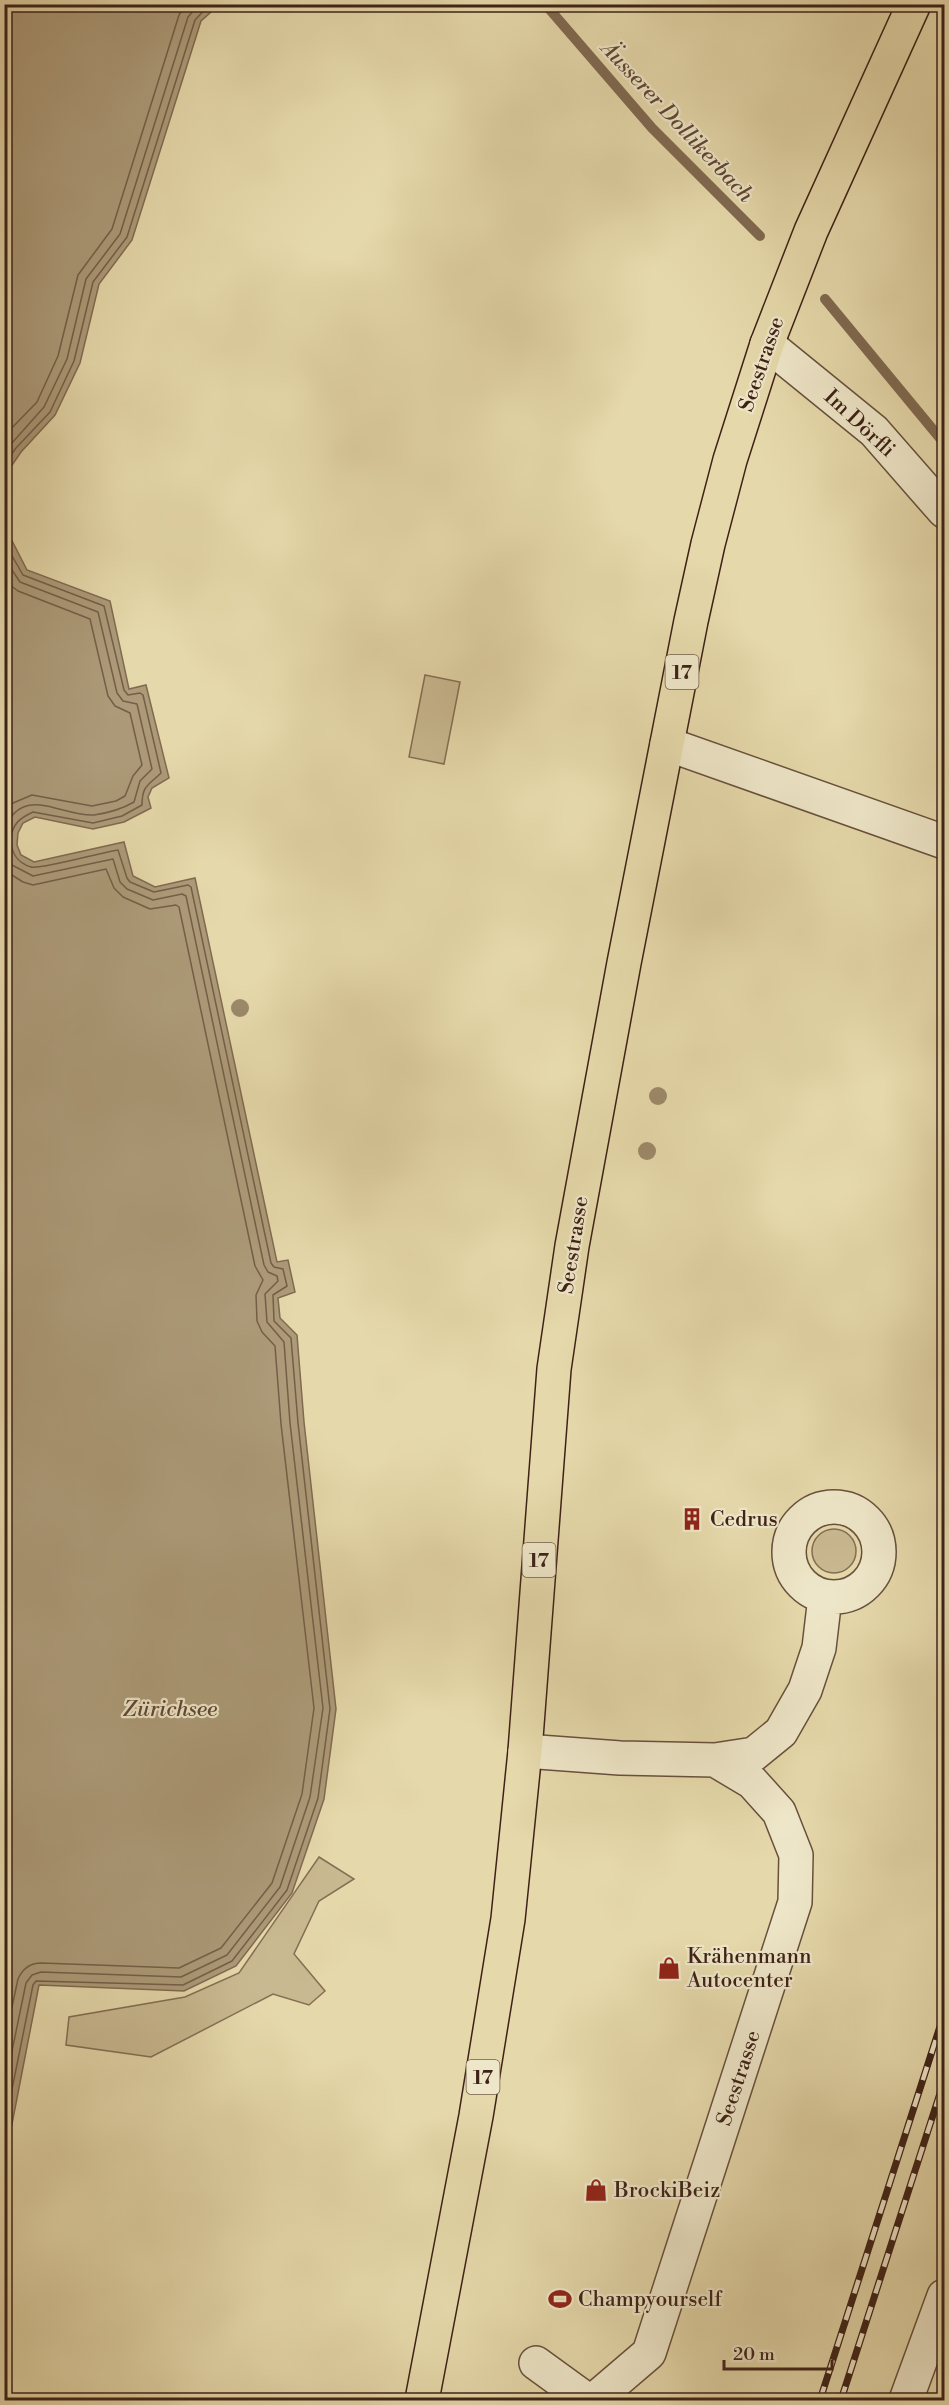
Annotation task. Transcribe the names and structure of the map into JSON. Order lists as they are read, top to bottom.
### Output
{
  "streets": {
    "main road": ["Seestrasse", "17"],
    "street": ["Im Dörfli"]
  },
  "crossings": [
    ["Seestrasse", "Im Dörfli"]
  ],
  "water": ["Äusserer Dollikerbach", "Zürichsee"],
  "places": {
    "building": ["Cedrus"],
    "shop": ["Krähenmann Autocenter", "BrockiBeiz"],
    "sports": ["Champyourself"]
  },
  "scale_bar": "20 m"
}
